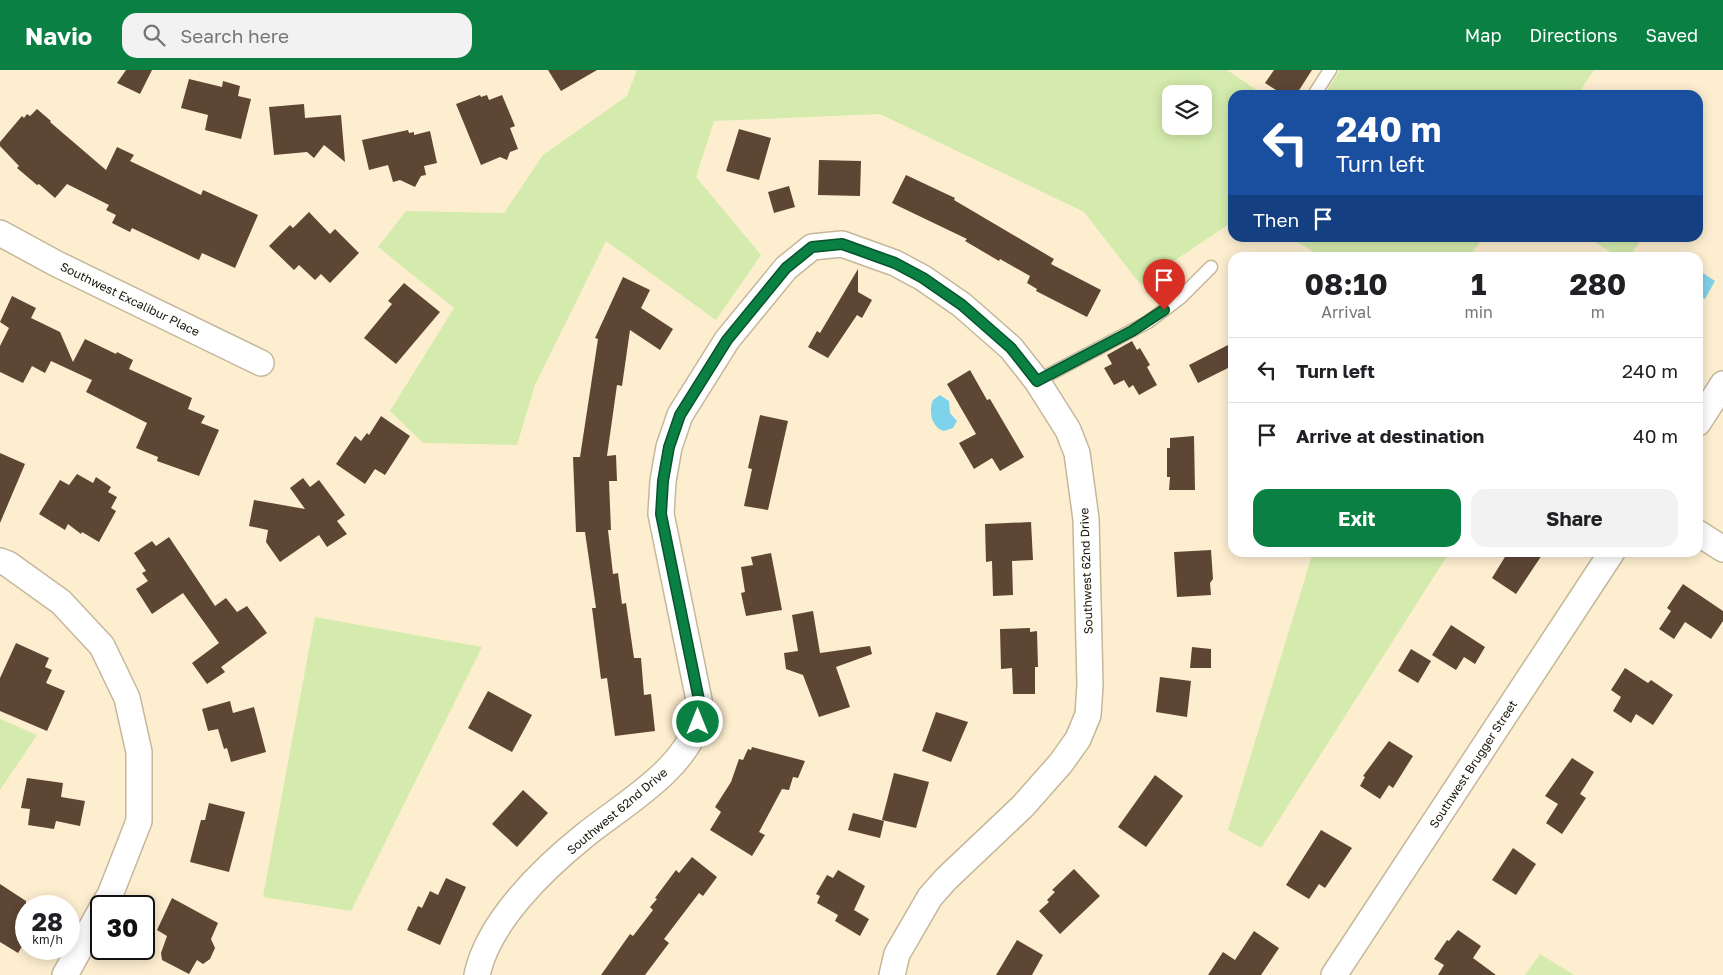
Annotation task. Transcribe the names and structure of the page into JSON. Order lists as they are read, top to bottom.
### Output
{
  "streets": {
    "street": ["Southwest Excalibur Place", "Southwest 62nd Drive", "Southwest Brugger Street"]
  },
  "page": {
    "header": "Navio",
    "search": "Search here",
    "nav": ["Map", "Directions", "Saved"],
    "turn": ["240 m", "Turn left"],
    "then": "Then",
    "eta": [
      "08:10",
      "Arrival",
      "1",
      "min",
      "280",
      "m"
    ],
    "list": [
      {
        "name": "Turn left",
        "value": "240 m"
      },
      {
        "name": "Arrive at destination",
        "value": "40 m"
      }
    ],
    "buttons": ["Exit", "Share"],
    "speed": "28 km/h",
    "limit": "30"
  }
}
